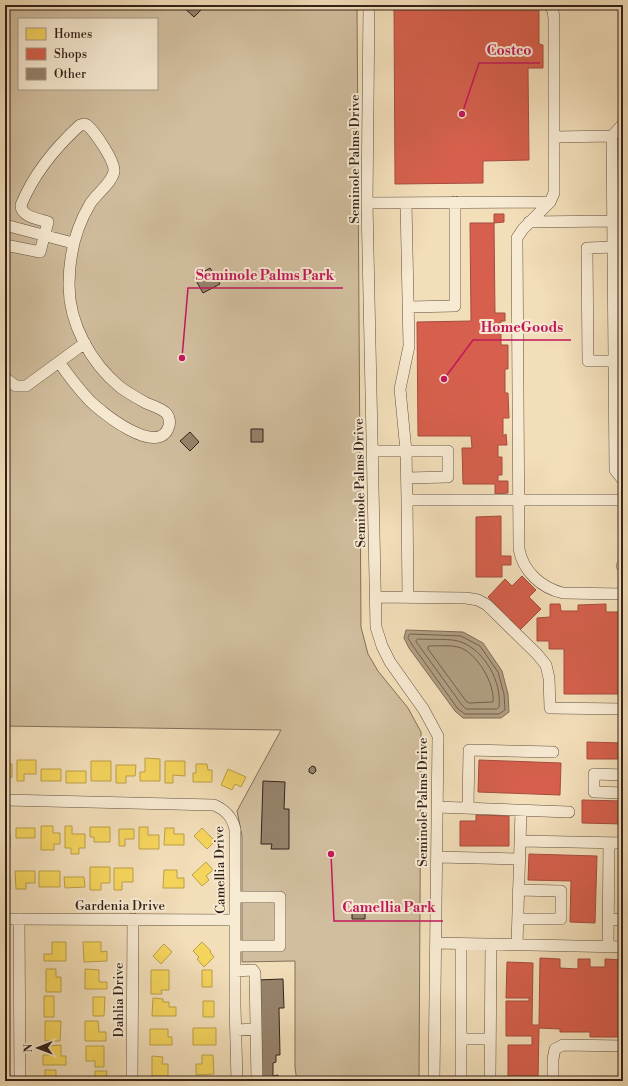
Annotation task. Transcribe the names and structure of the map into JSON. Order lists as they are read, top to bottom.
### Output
{
  "streets": {
    "street": [
      "Seminole Palms Drive",
      "Camellia Drive",
      "Gardenia Drive",
      "Dahlia Drive"
    ]
  },
  "crossings": [
    ["Camellia Drive", "Gardenia Drive"],
    ["Gardenia Drive", "Dahlia Drive"]
  ],
  "places": [
    "Costco",
    "Seminole Palms Park",
    "HomeGoods",
    "Camellia Park"
  ],
  "legend": ["Homes", "Shops", "Other"],
  "north": "left"
}
